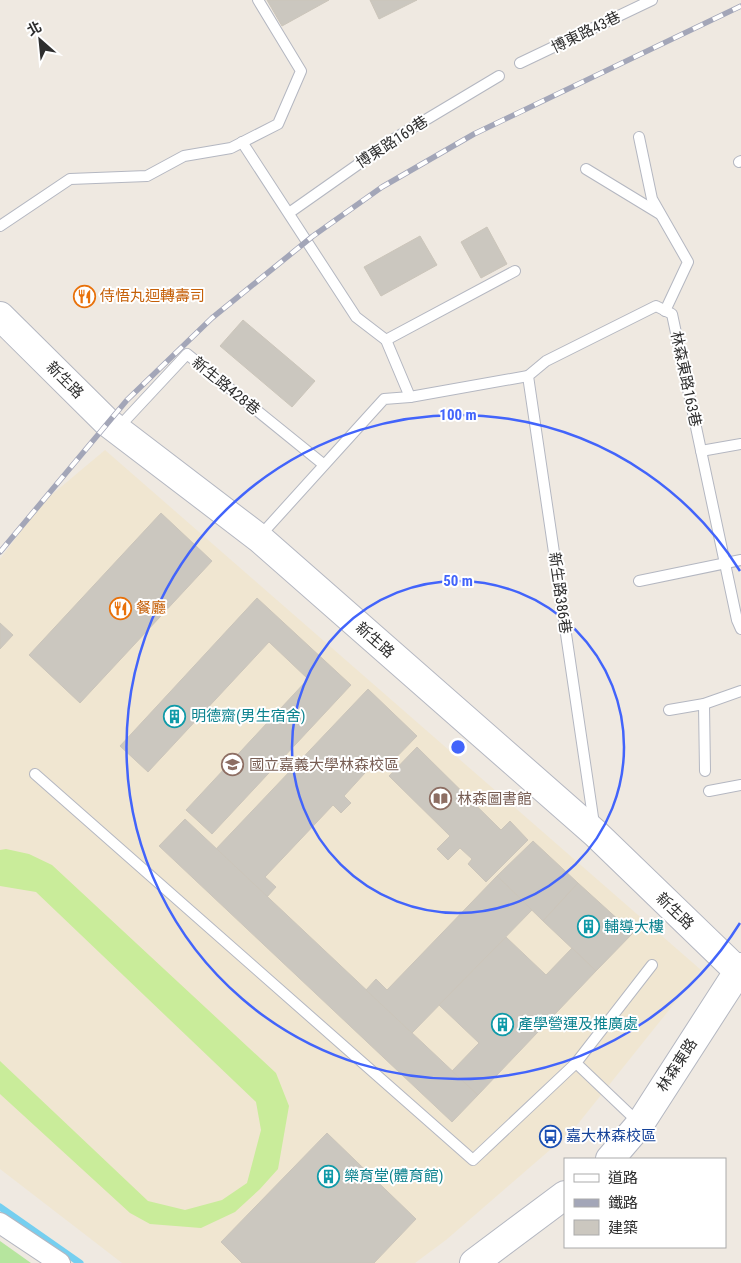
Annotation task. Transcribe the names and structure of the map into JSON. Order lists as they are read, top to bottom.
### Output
{
  "streets": {
    "street": ["新生路", "林森東路"],
    "lane": [
      "博東路43巷",
      "博東路169巷",
      "林森東路163巷",
      "新生路428巷",
      "新生路386巷"
    ]
  },
  "crossings": [
    ["林森東路163巷", "新生路386巷"],
    ["新生路", "新生路428巷"],
    ["新生路", "新生路386巷"],
    ["新生路", "林森東路"]
  ],
  "places": {
    "restaurant": ["侍悟丸迴轉壽司", "餐廳"],
    "building": [
      "明德齋(男生宿舍)",
      "輔導大樓",
      "產學營運及推廣處",
      "樂育堂(體育館)"
    ],
    "school or university": ["國立嘉義大學林森校區"],
    "library": ["林森圖書館"],
    "bus stop": ["嘉大林森校區"]
  },
  "legend": ["道路", "鐵路", "建築"],
  "north": "top left",
  "rings": ["100 m", "50 m"]
}
